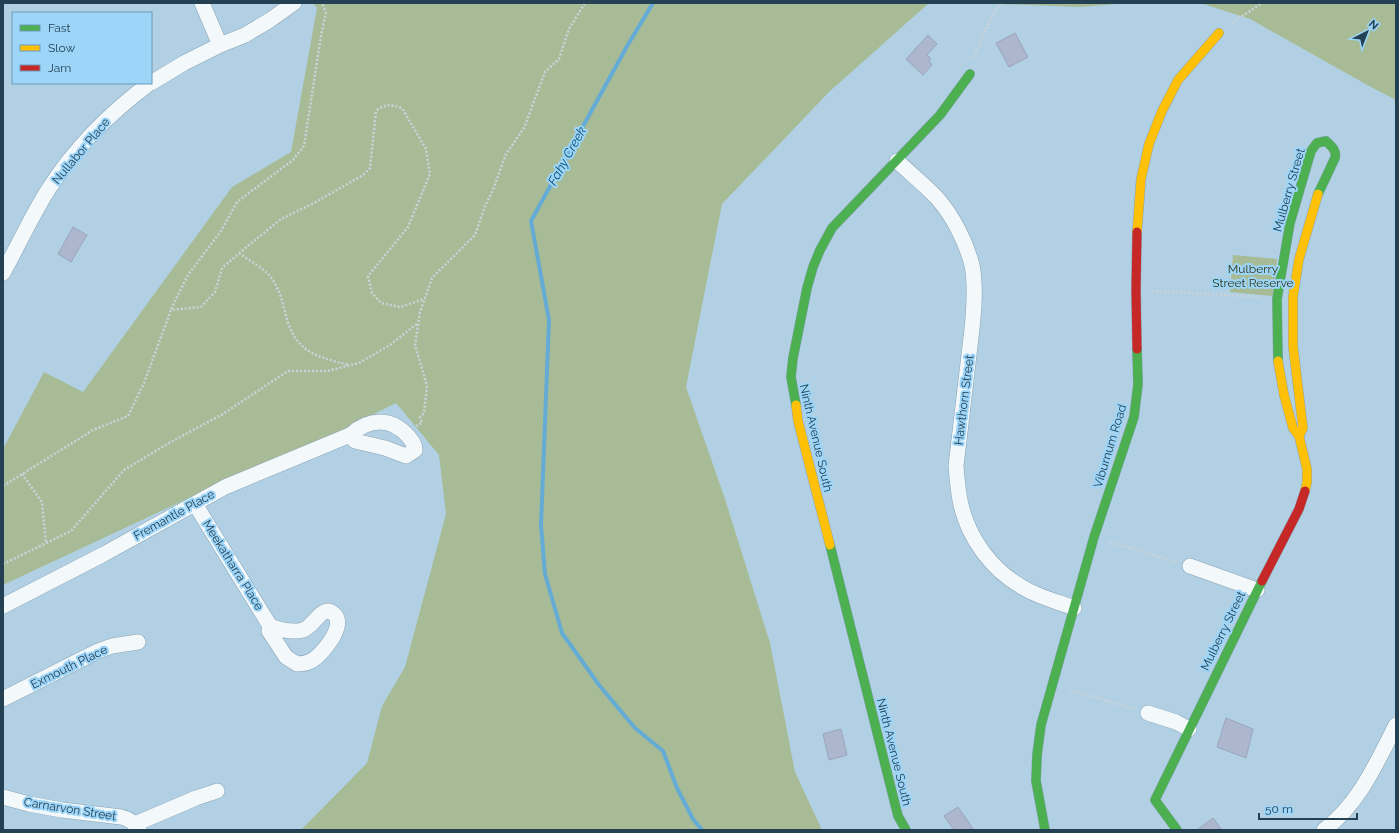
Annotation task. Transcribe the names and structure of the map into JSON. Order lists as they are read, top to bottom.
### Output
{
  "streets": {
    "street": [
      "Nullabor Place",
      "Mulberry Street",
      "Hawthorn Street",
      "Ninth Avenue South",
      "Viburnum Road",
      "Fremantle Place",
      "Meekatharra Place",
      "Exmouth Place",
      "Carnarvon Street"
    ]
  },
  "crossings": [
    ["Hawthorn Street", "Ninth Avenue South"],
    ["Hawthorn Street", "Viburnum Road"],
    ["Fremantle Place", "Meekatharra Place"]
  ],
  "water": ["Fahy Creek"],
  "parks": ["Mulberry Street Reserve"],
  "legend": ["Fast", "Slow", "Jam"],
  "scale_bar": "50 m",
  "north": "top right"
}
